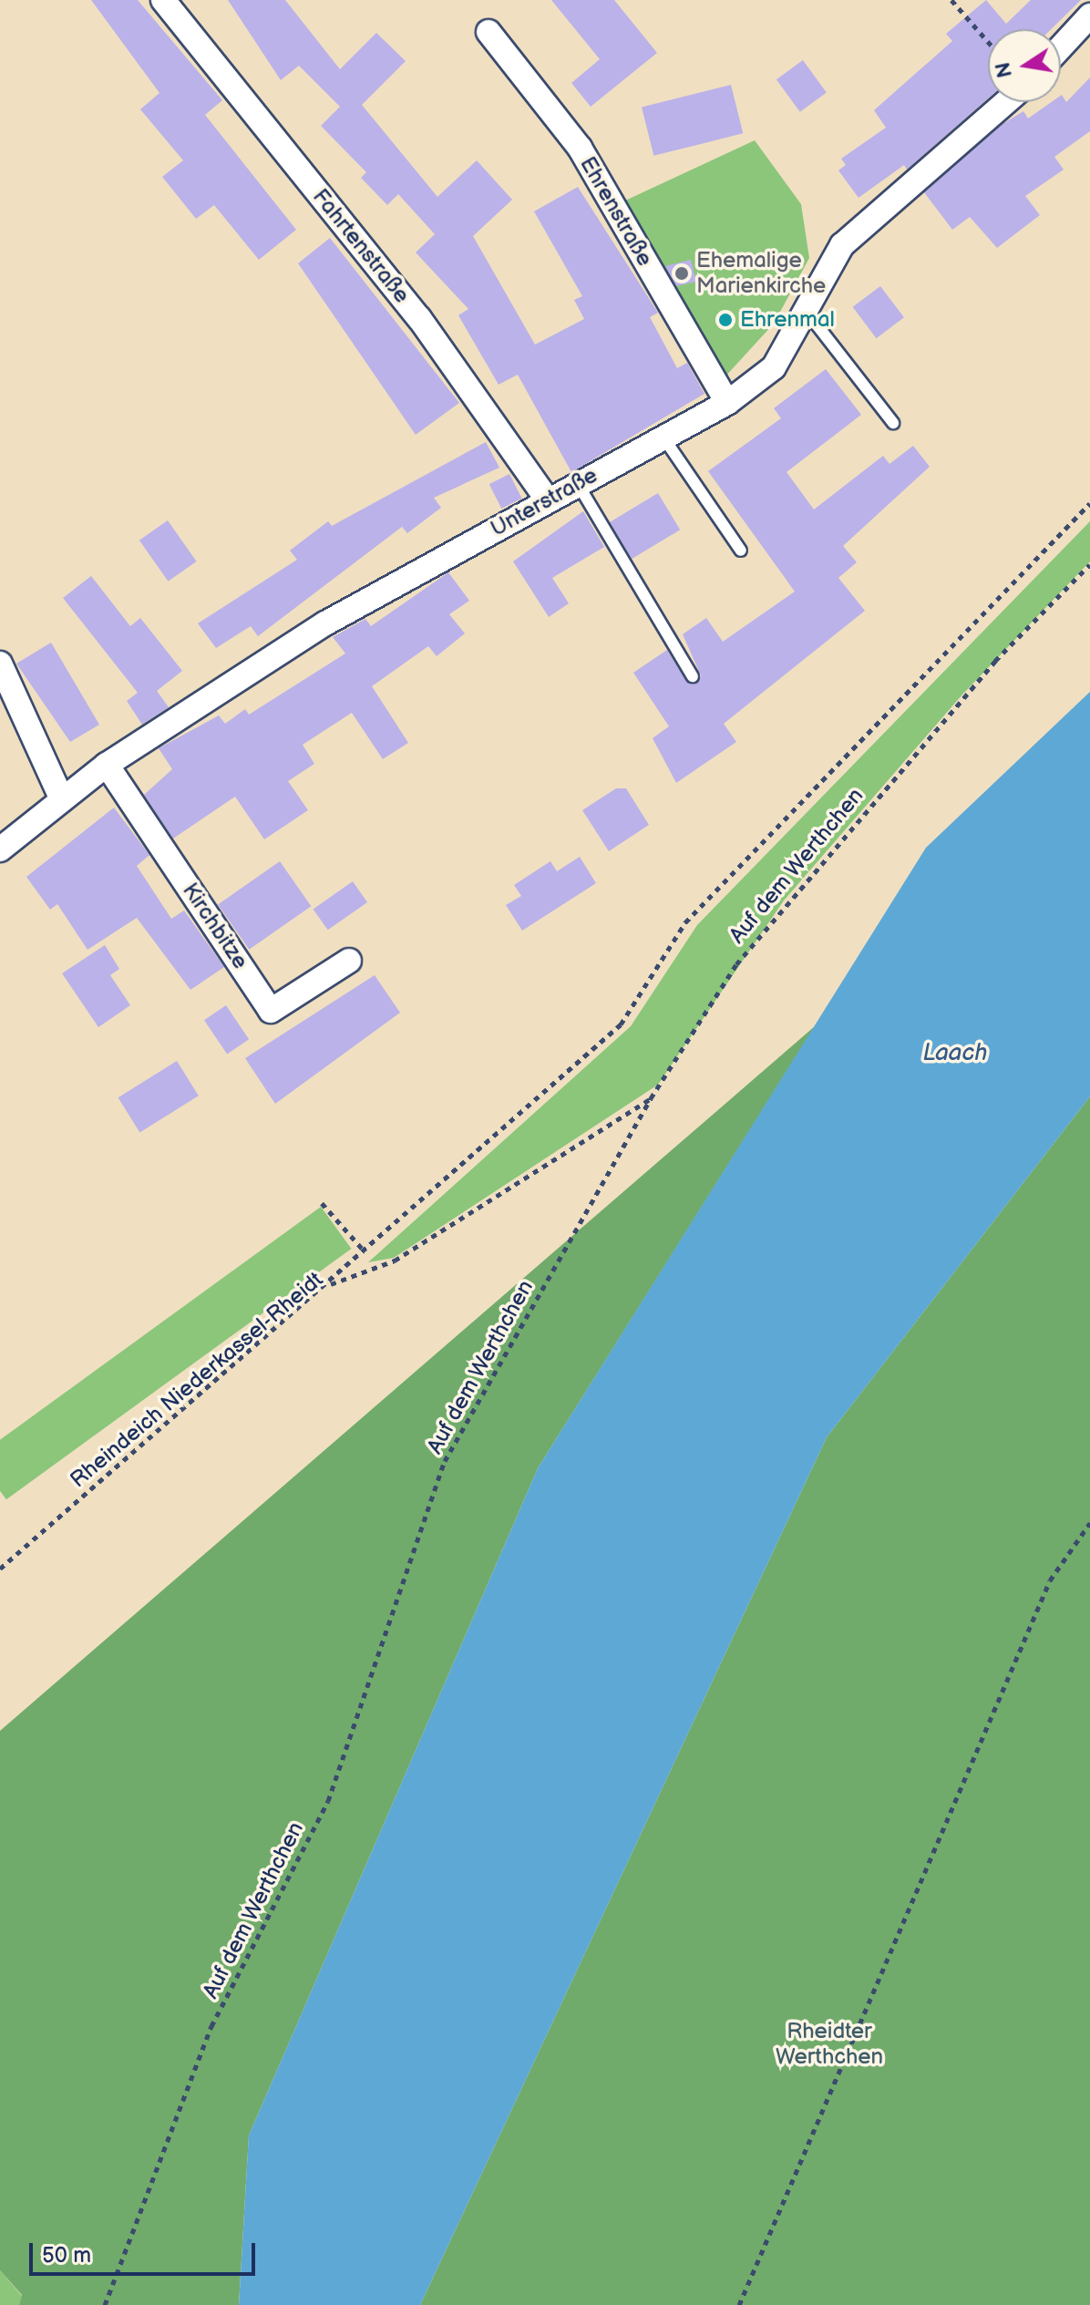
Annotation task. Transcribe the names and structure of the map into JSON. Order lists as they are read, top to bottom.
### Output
{
  "streets": {
    "street": [
      "Ehrenstraße",
      "Fahrtenstraße",
      "Unterstraße",
      "Kirchbitze"
    ],
    "path": ["Auf dem Werthchen", "Rheindeich Niederkassel-Rheidt"]
  },
  "crossings": [
    ["Ehrenstraße", "Unterstraße"],
    ["Fahrtenstraße", "Unterstraße"],
    ["Unterstraße", "Kirchbitze"],
    ["Auf dem Werthchen", "Rheindeich Niederkassel-Rheidt"]
  ],
  "water": ["Laach"],
  "parks": ["Rheidter Werthchen"],
  "places": ["Ehemalige Marienkirche", "Ehrenmal"],
  "scale_bar": "50 m",
  "north": "left"
}
